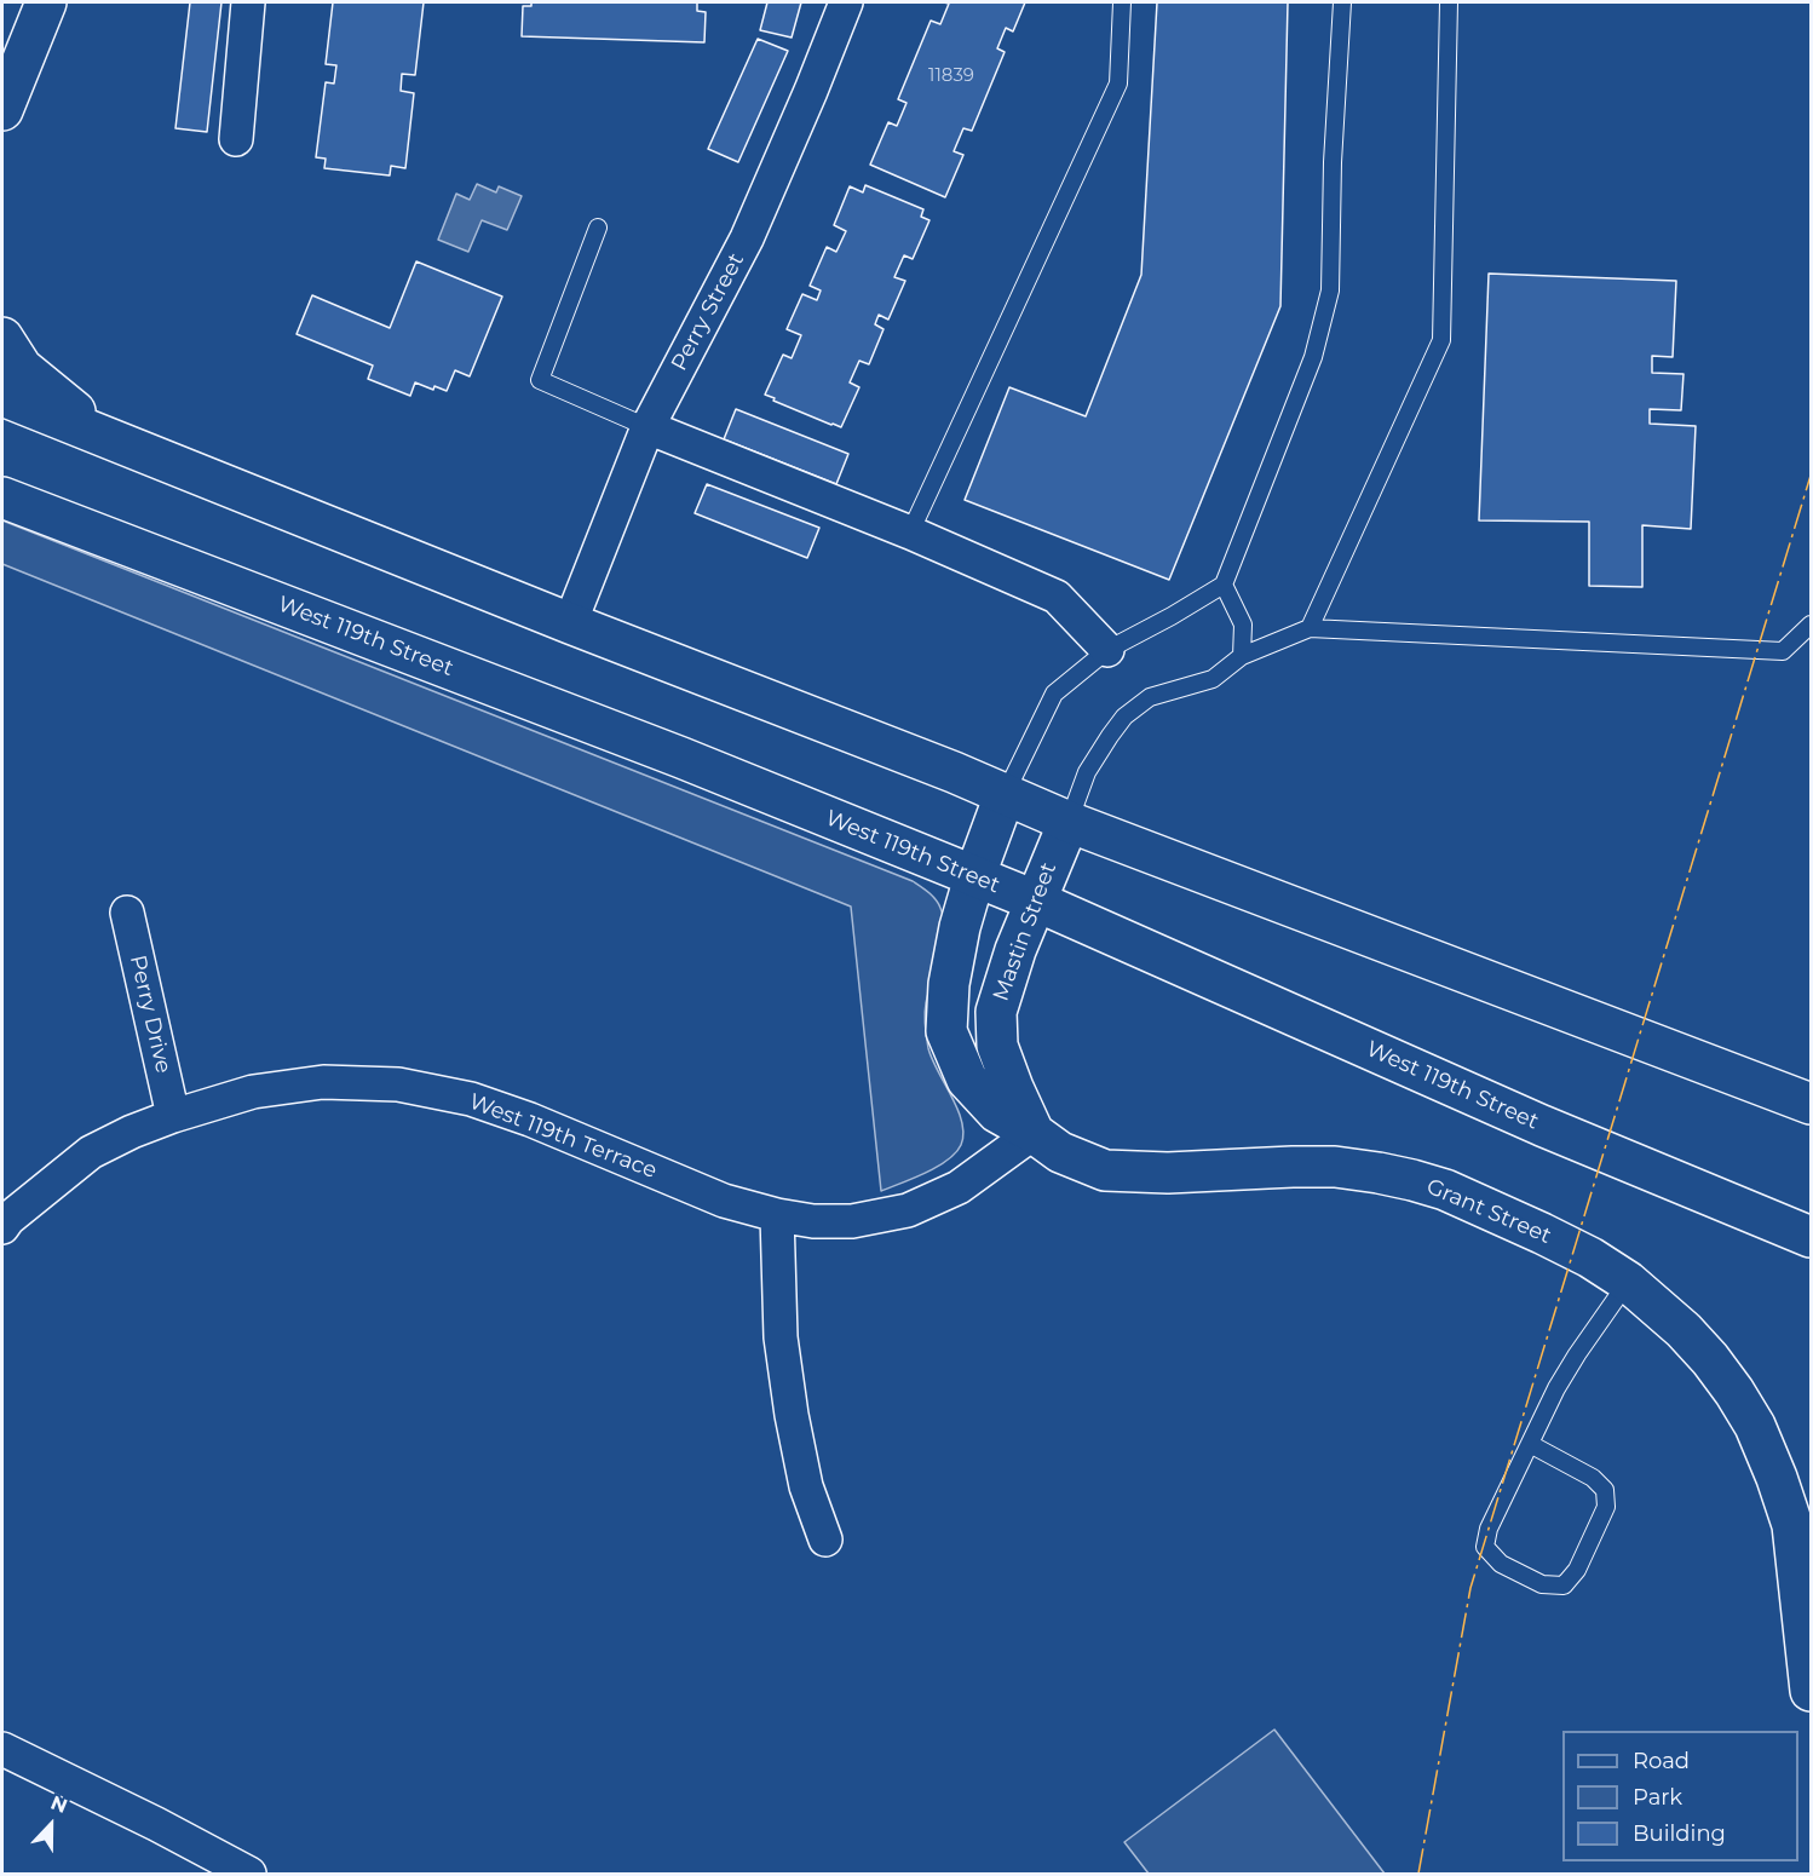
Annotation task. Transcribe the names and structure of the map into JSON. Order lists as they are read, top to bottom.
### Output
{
  "streets": {
    "main road": ["West 119th Street", "Mastin Street", "Grant Street"],
    "street": ["Perry Street", "Perry Drive", "West 119th Terrace"]
  },
  "crossings": [
    ["West 119th Street", "Mastin Street"],
    ["Mastin Street", "Grant Street"],
    ["Perry Drive", "West 119th Terrace"]
  ],
  "house_numbers": ["11839"],
  "legend": ["Road", "Park", "Building"],
  "north": "top"
}
